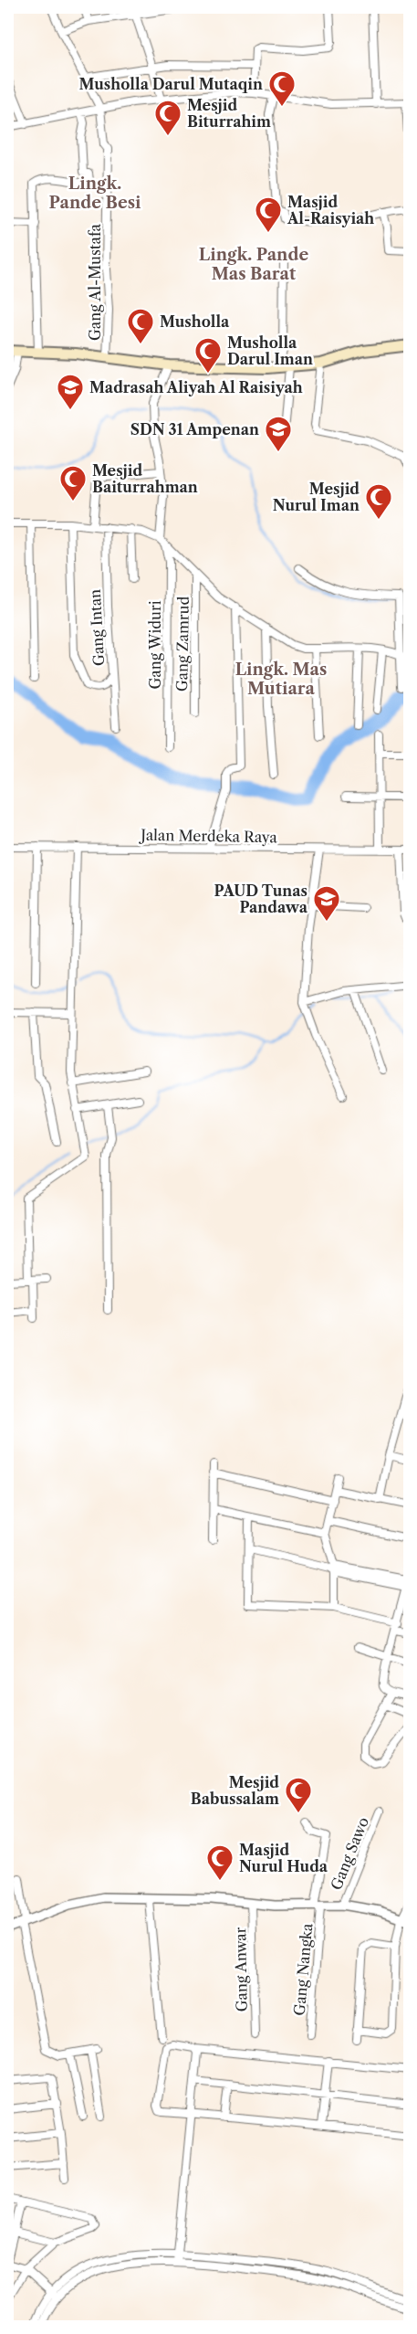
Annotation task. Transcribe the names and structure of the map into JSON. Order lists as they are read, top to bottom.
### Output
{
  "streets": {
    "street": [
      "Gang Al-Mustafa",
      "Gang Intan",
      "Gang Zamrud",
      "Gang Widuri",
      "Jalan Merdeka Raya",
      "Gang Sawo",
      "Gang Anwar",
      "Gang Nangka"
    ]
  },
  "districts": ["Lingk. Pande Besi", "Lingk. Pande Mas Barat", "Lingk. Mas Mutiara"],
  "places": {
    "mosque": [
      "Musholla Darul Mutaqin",
      "Mesjid Biturrahim",
      "Masjid Al-Raisyiah",
      "Musholla",
      "Musholla Darul Iman",
      "Mesjid Baiturrahman",
      "Mesjid Nurul Iman",
      "Mesjid Babussalam",
      "Masjid Nurul Huda"
    ],
    "school or university": ["Madrasah Aliyah Al Raisiyah", "SDN 31 Ampenan", "PAUD Tunas Pandawa"]
  }
}
